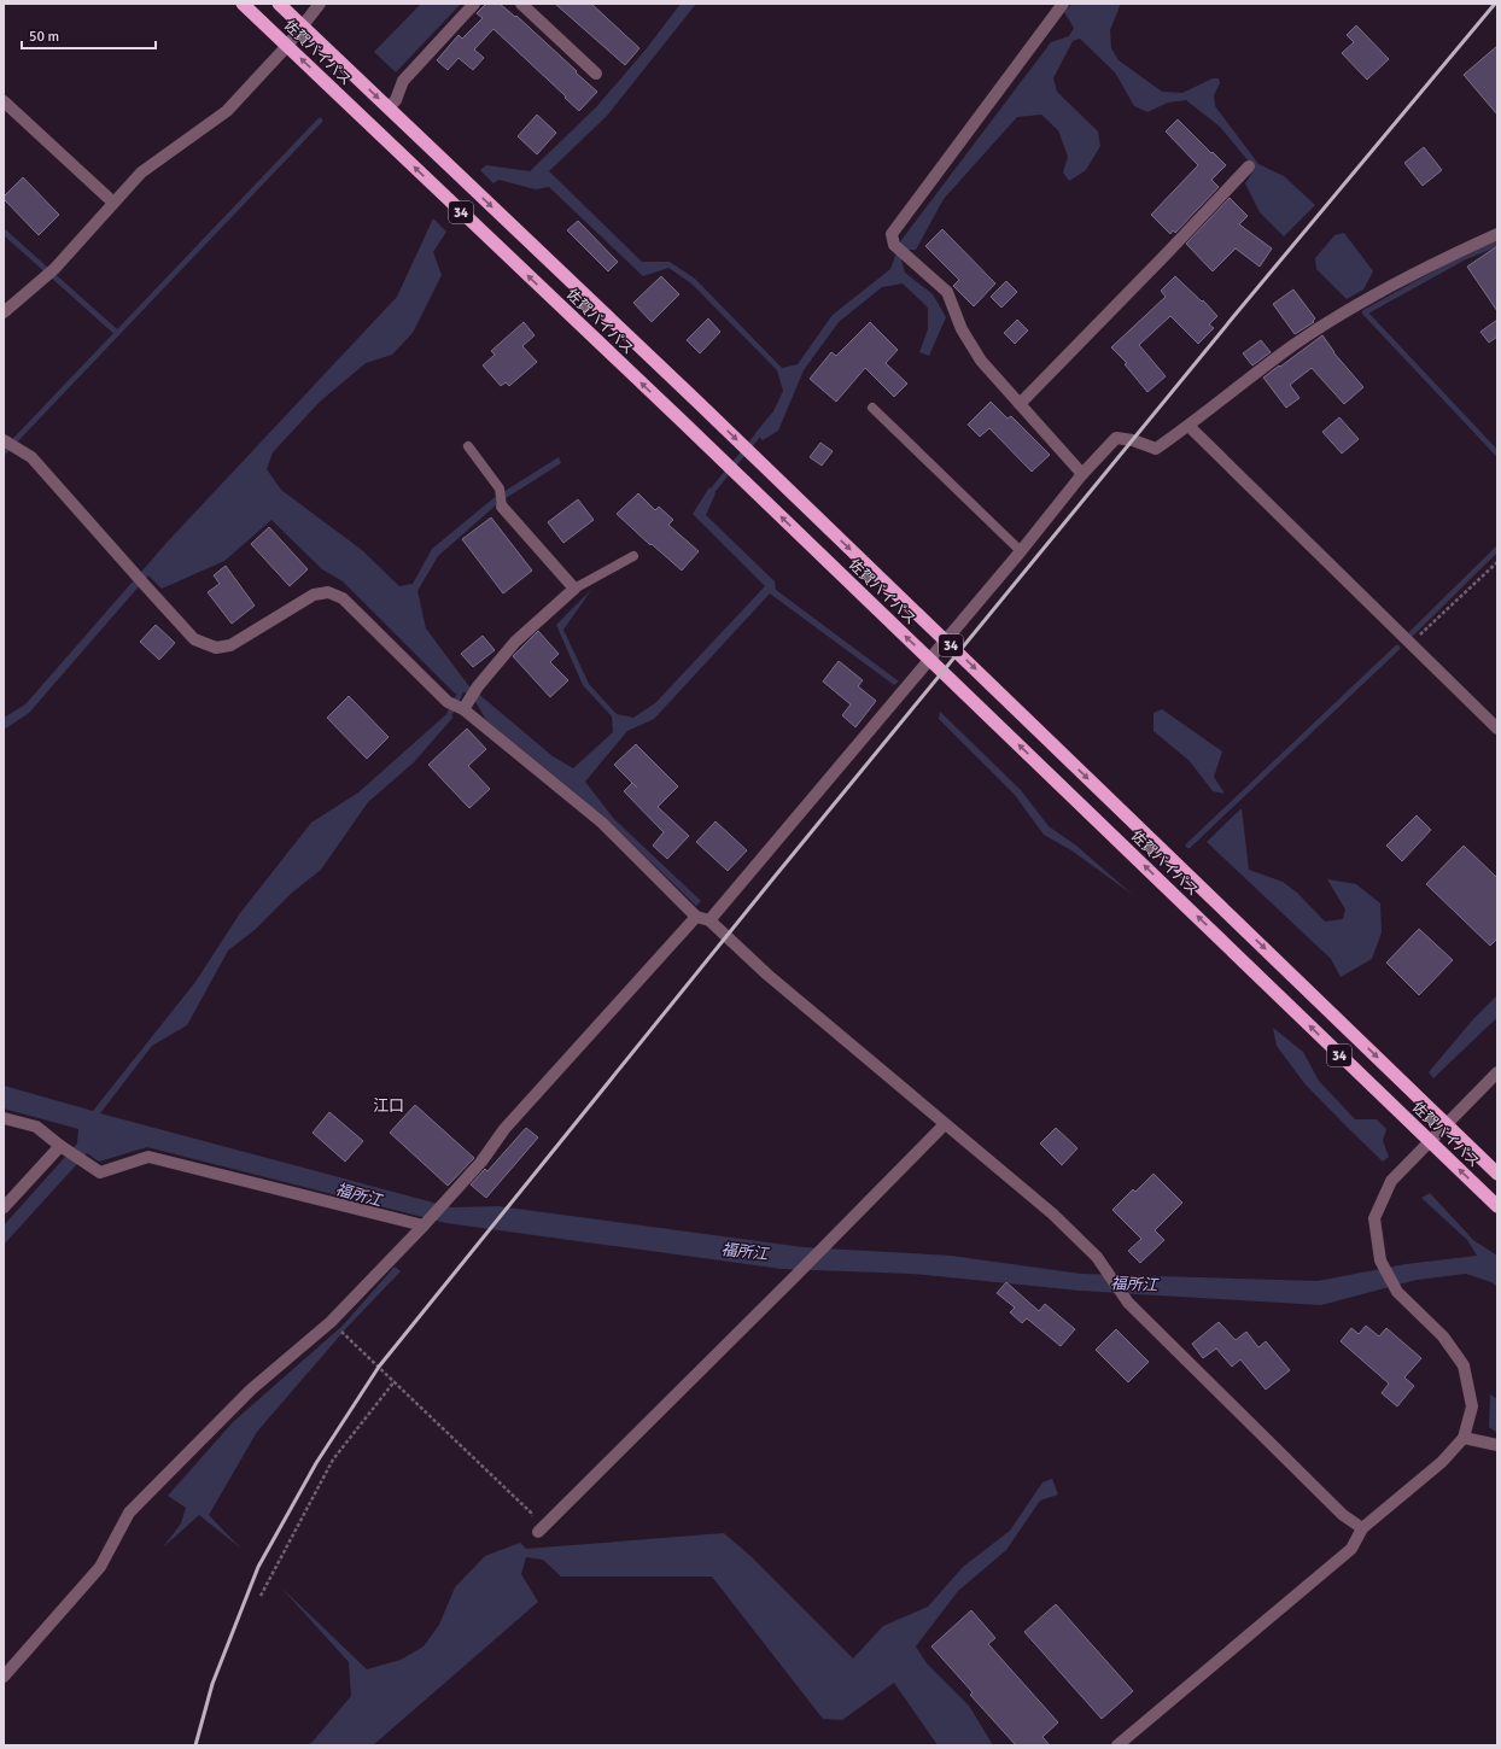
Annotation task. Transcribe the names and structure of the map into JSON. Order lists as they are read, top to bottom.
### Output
{
  "streets": {
    "highway": ["佐賀バイパス", "34"]
  },
  "districts": ["江口"],
  "water": ["福所江"],
  "scale_bar": "50 m"
}
